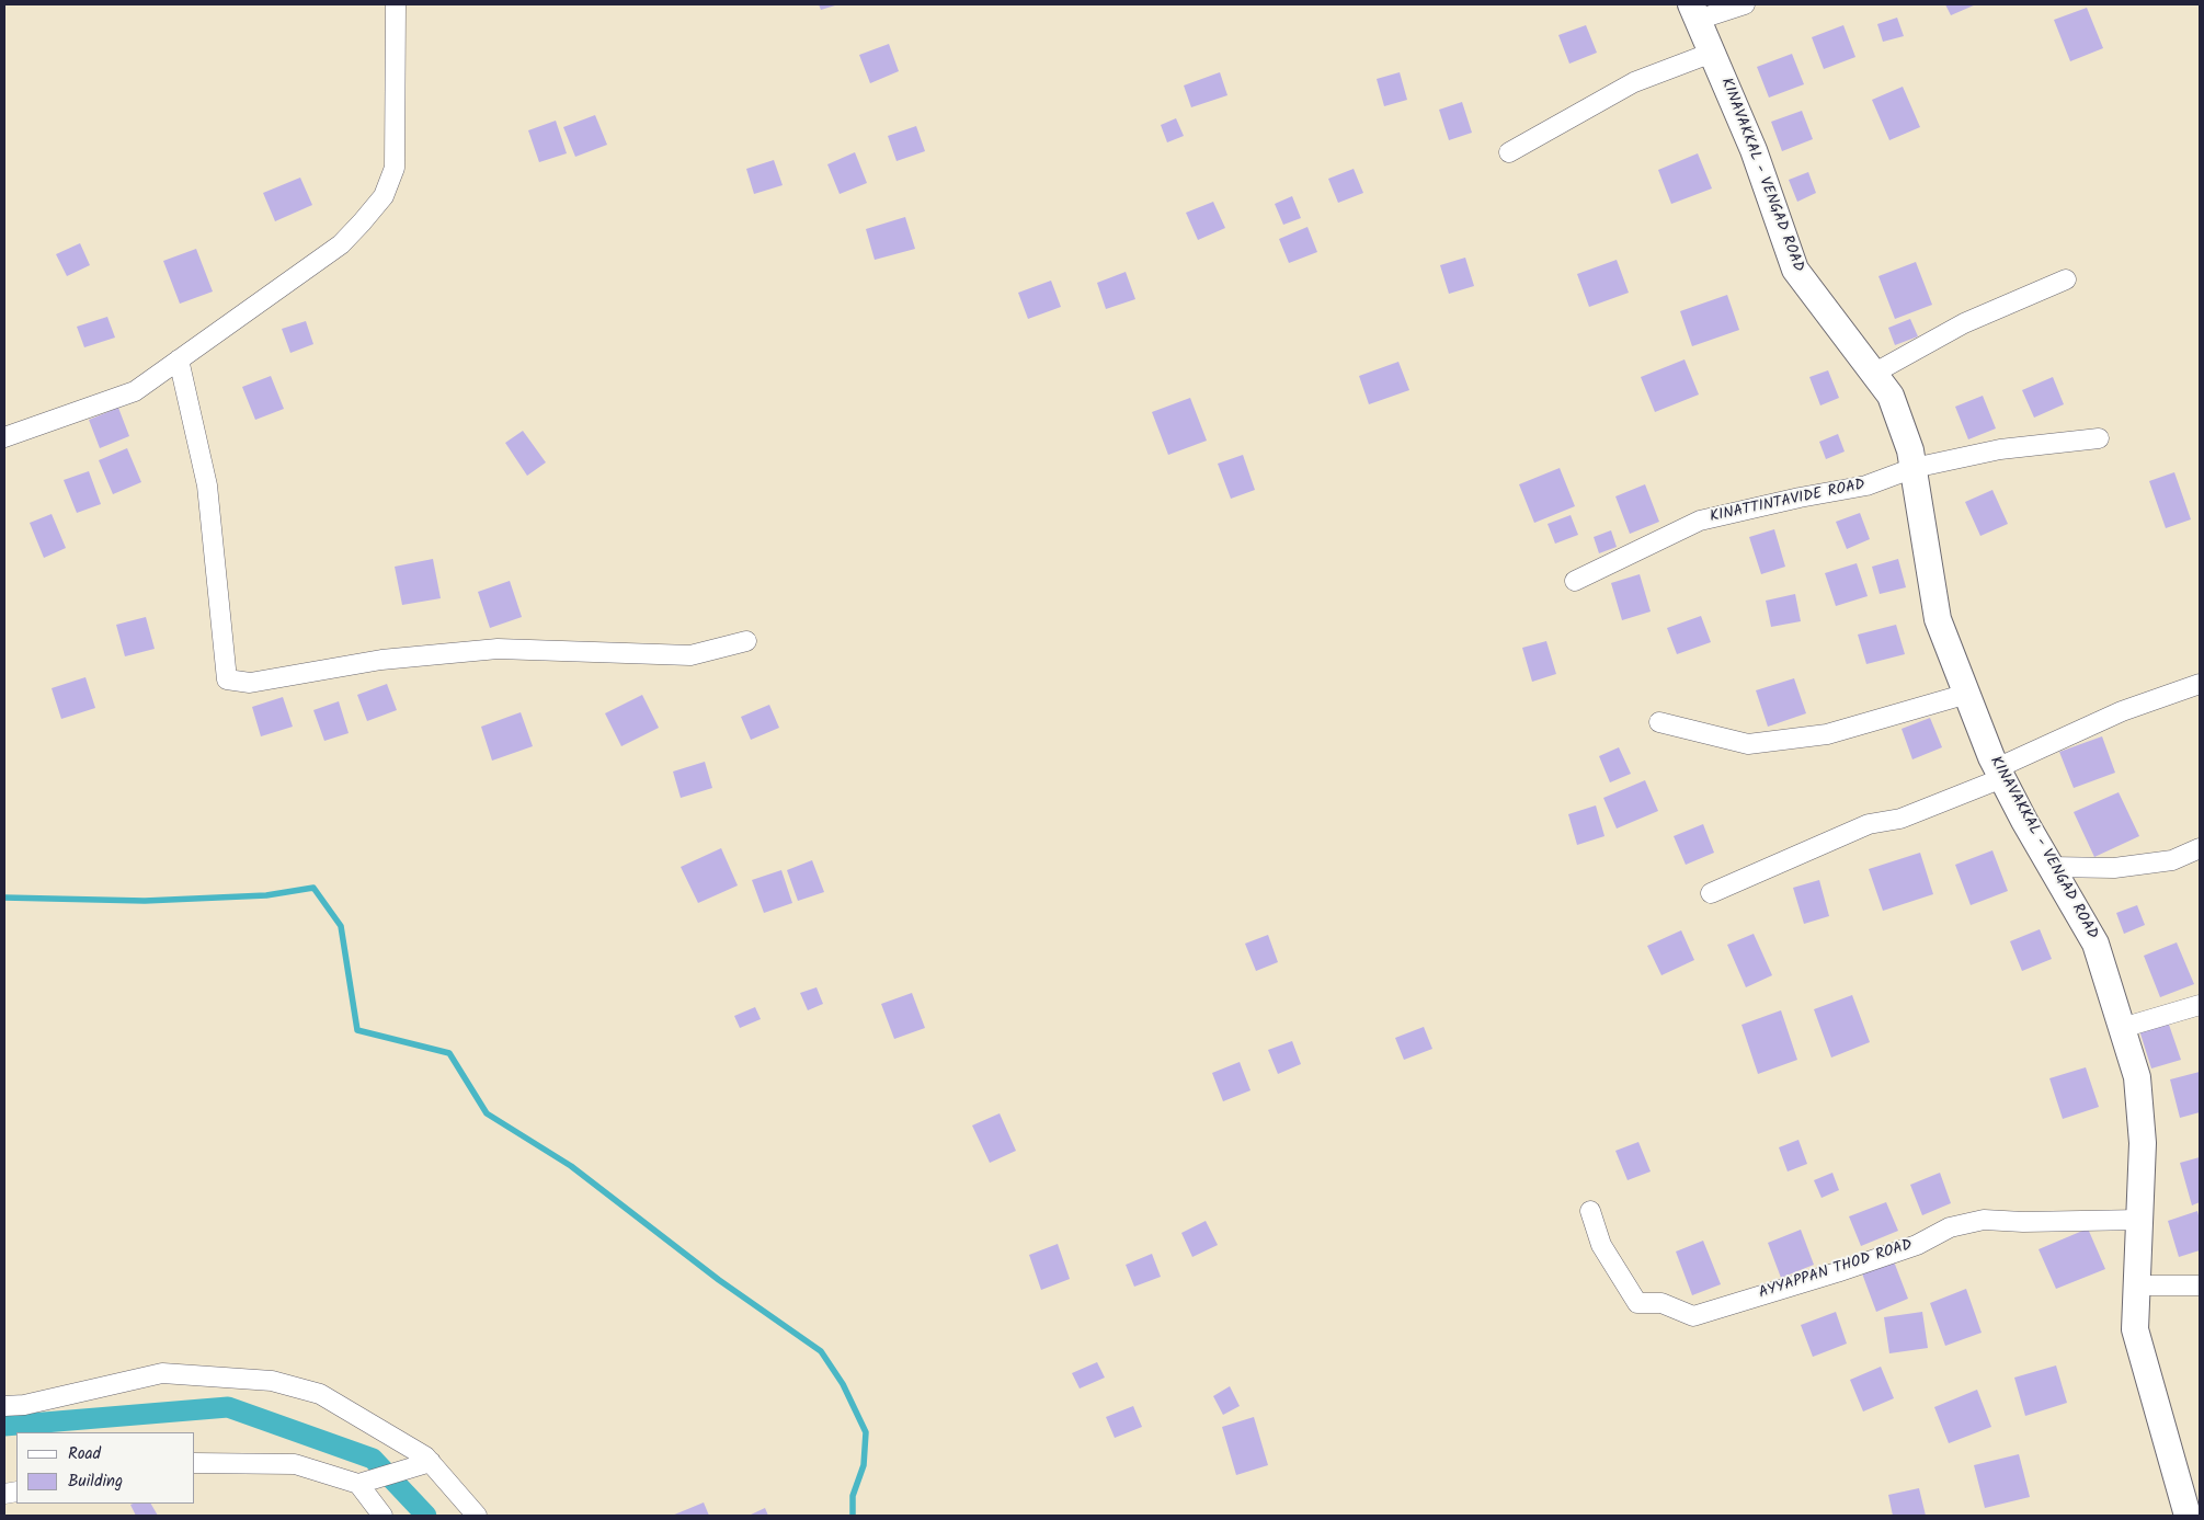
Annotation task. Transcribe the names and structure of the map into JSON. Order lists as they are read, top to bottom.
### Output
{
  "streets": {
    "main road": ["KINAVAKKAL - VENGAD ROAD"],
    "street": ["KINATTINTAVIDE ROAD", "AYYAPPAN THOD ROAD"]
  },
  "crossings": [
    ["KINAVAKKAL - VENGAD ROAD", "KINATTINTAVIDE ROAD"],
    ["KINAVAKKAL - VENGAD ROAD", "AYYAPPAN THOD ROAD"]
  ],
  "legend": ["Road", "Building"]
}
